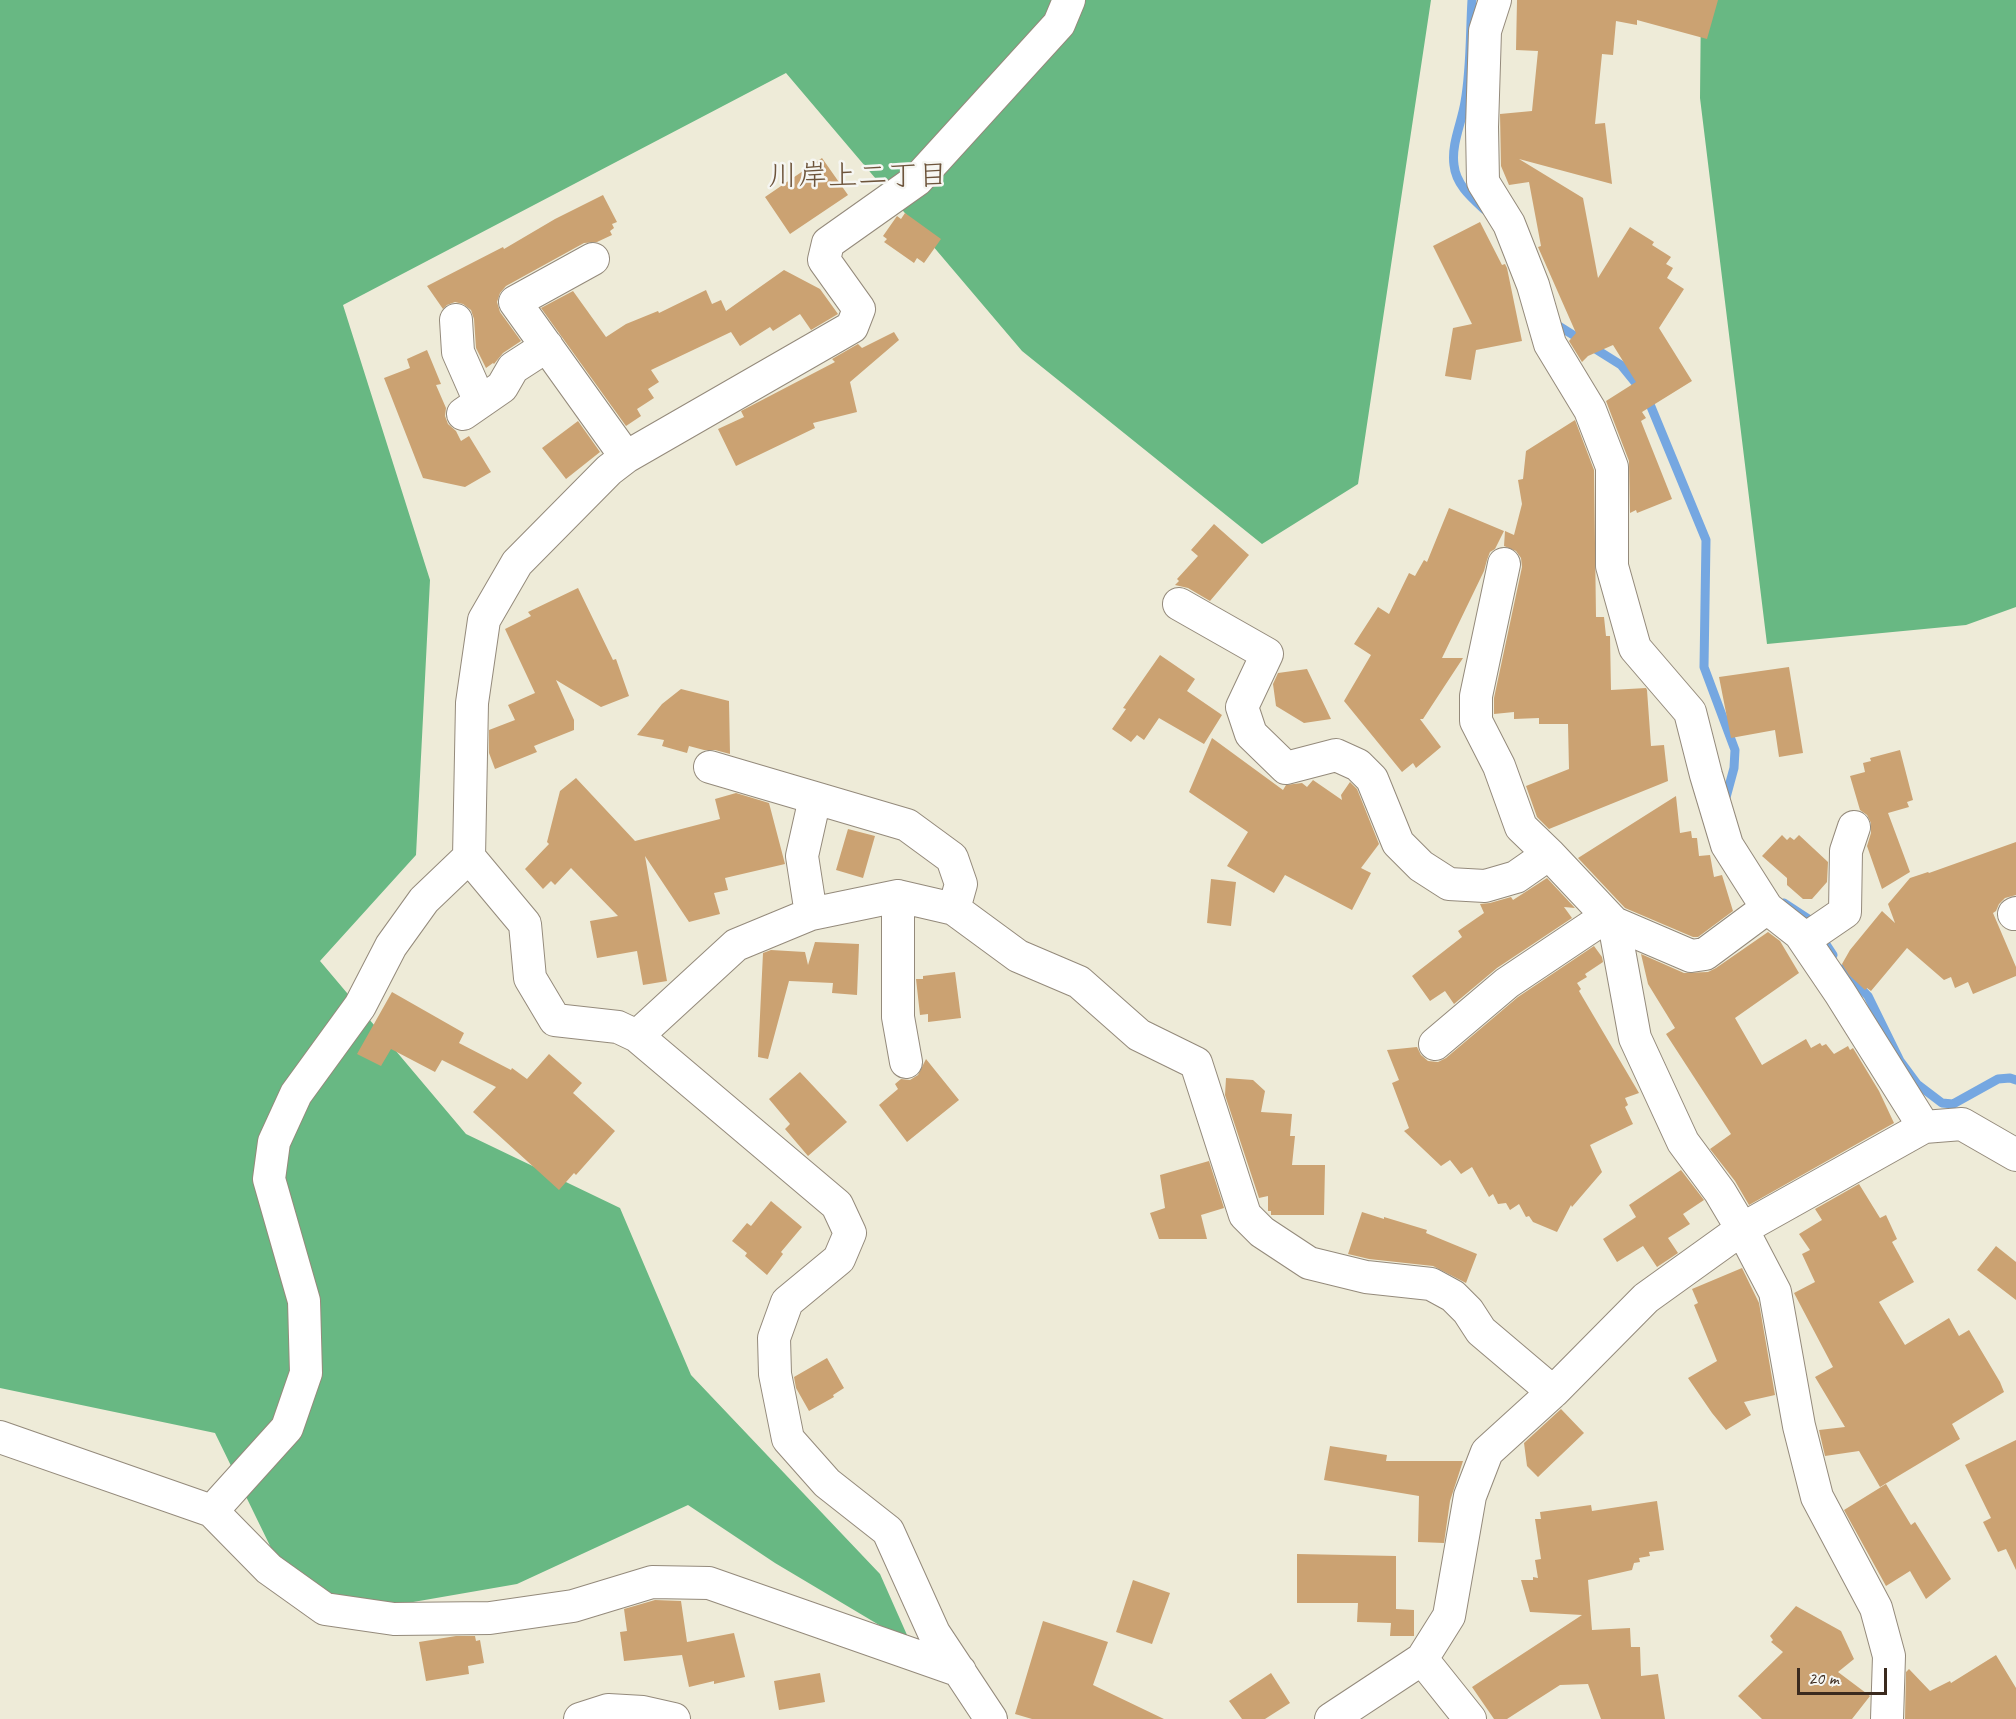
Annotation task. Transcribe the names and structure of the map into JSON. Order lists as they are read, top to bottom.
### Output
{
  "districts": ["川岸上二丁目"],
  "scale_bar": "20 m"
}
